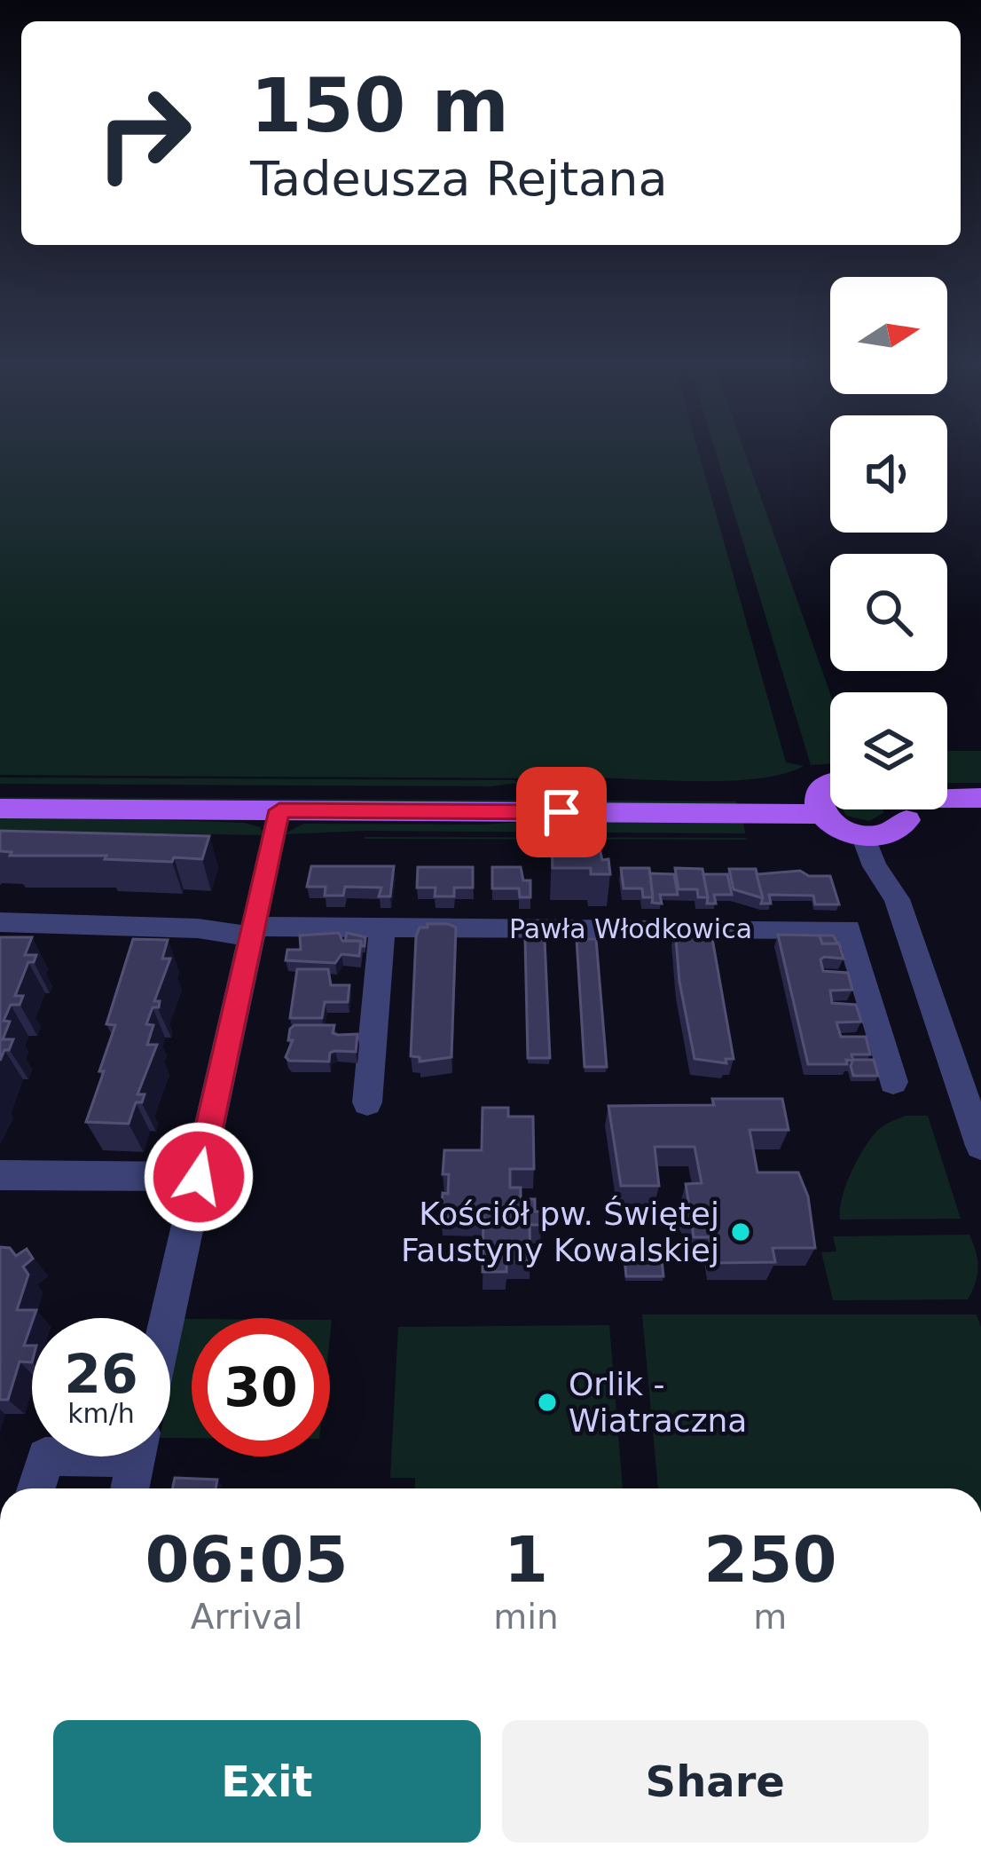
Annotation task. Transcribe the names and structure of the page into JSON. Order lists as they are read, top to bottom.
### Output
{
  "streets": {
    "street": ["Pawła Włodkowica"]
  },
  "places": ["Kościół pw. Świętej Faustyny Kowalskiej", "Orlik - Wiatraczna"],
  "north": "right",
  "page": {
    "turn": ["150 m", "Tadeusza Rejtana"],
    "speed": "26 km/h",
    "limit": "30",
    "eta": [
      "06:05",
      "Arrival",
      "1",
      "min",
      "250",
      "m"
    ],
    "buttons": ["Exit", "Share"]
  }
}
